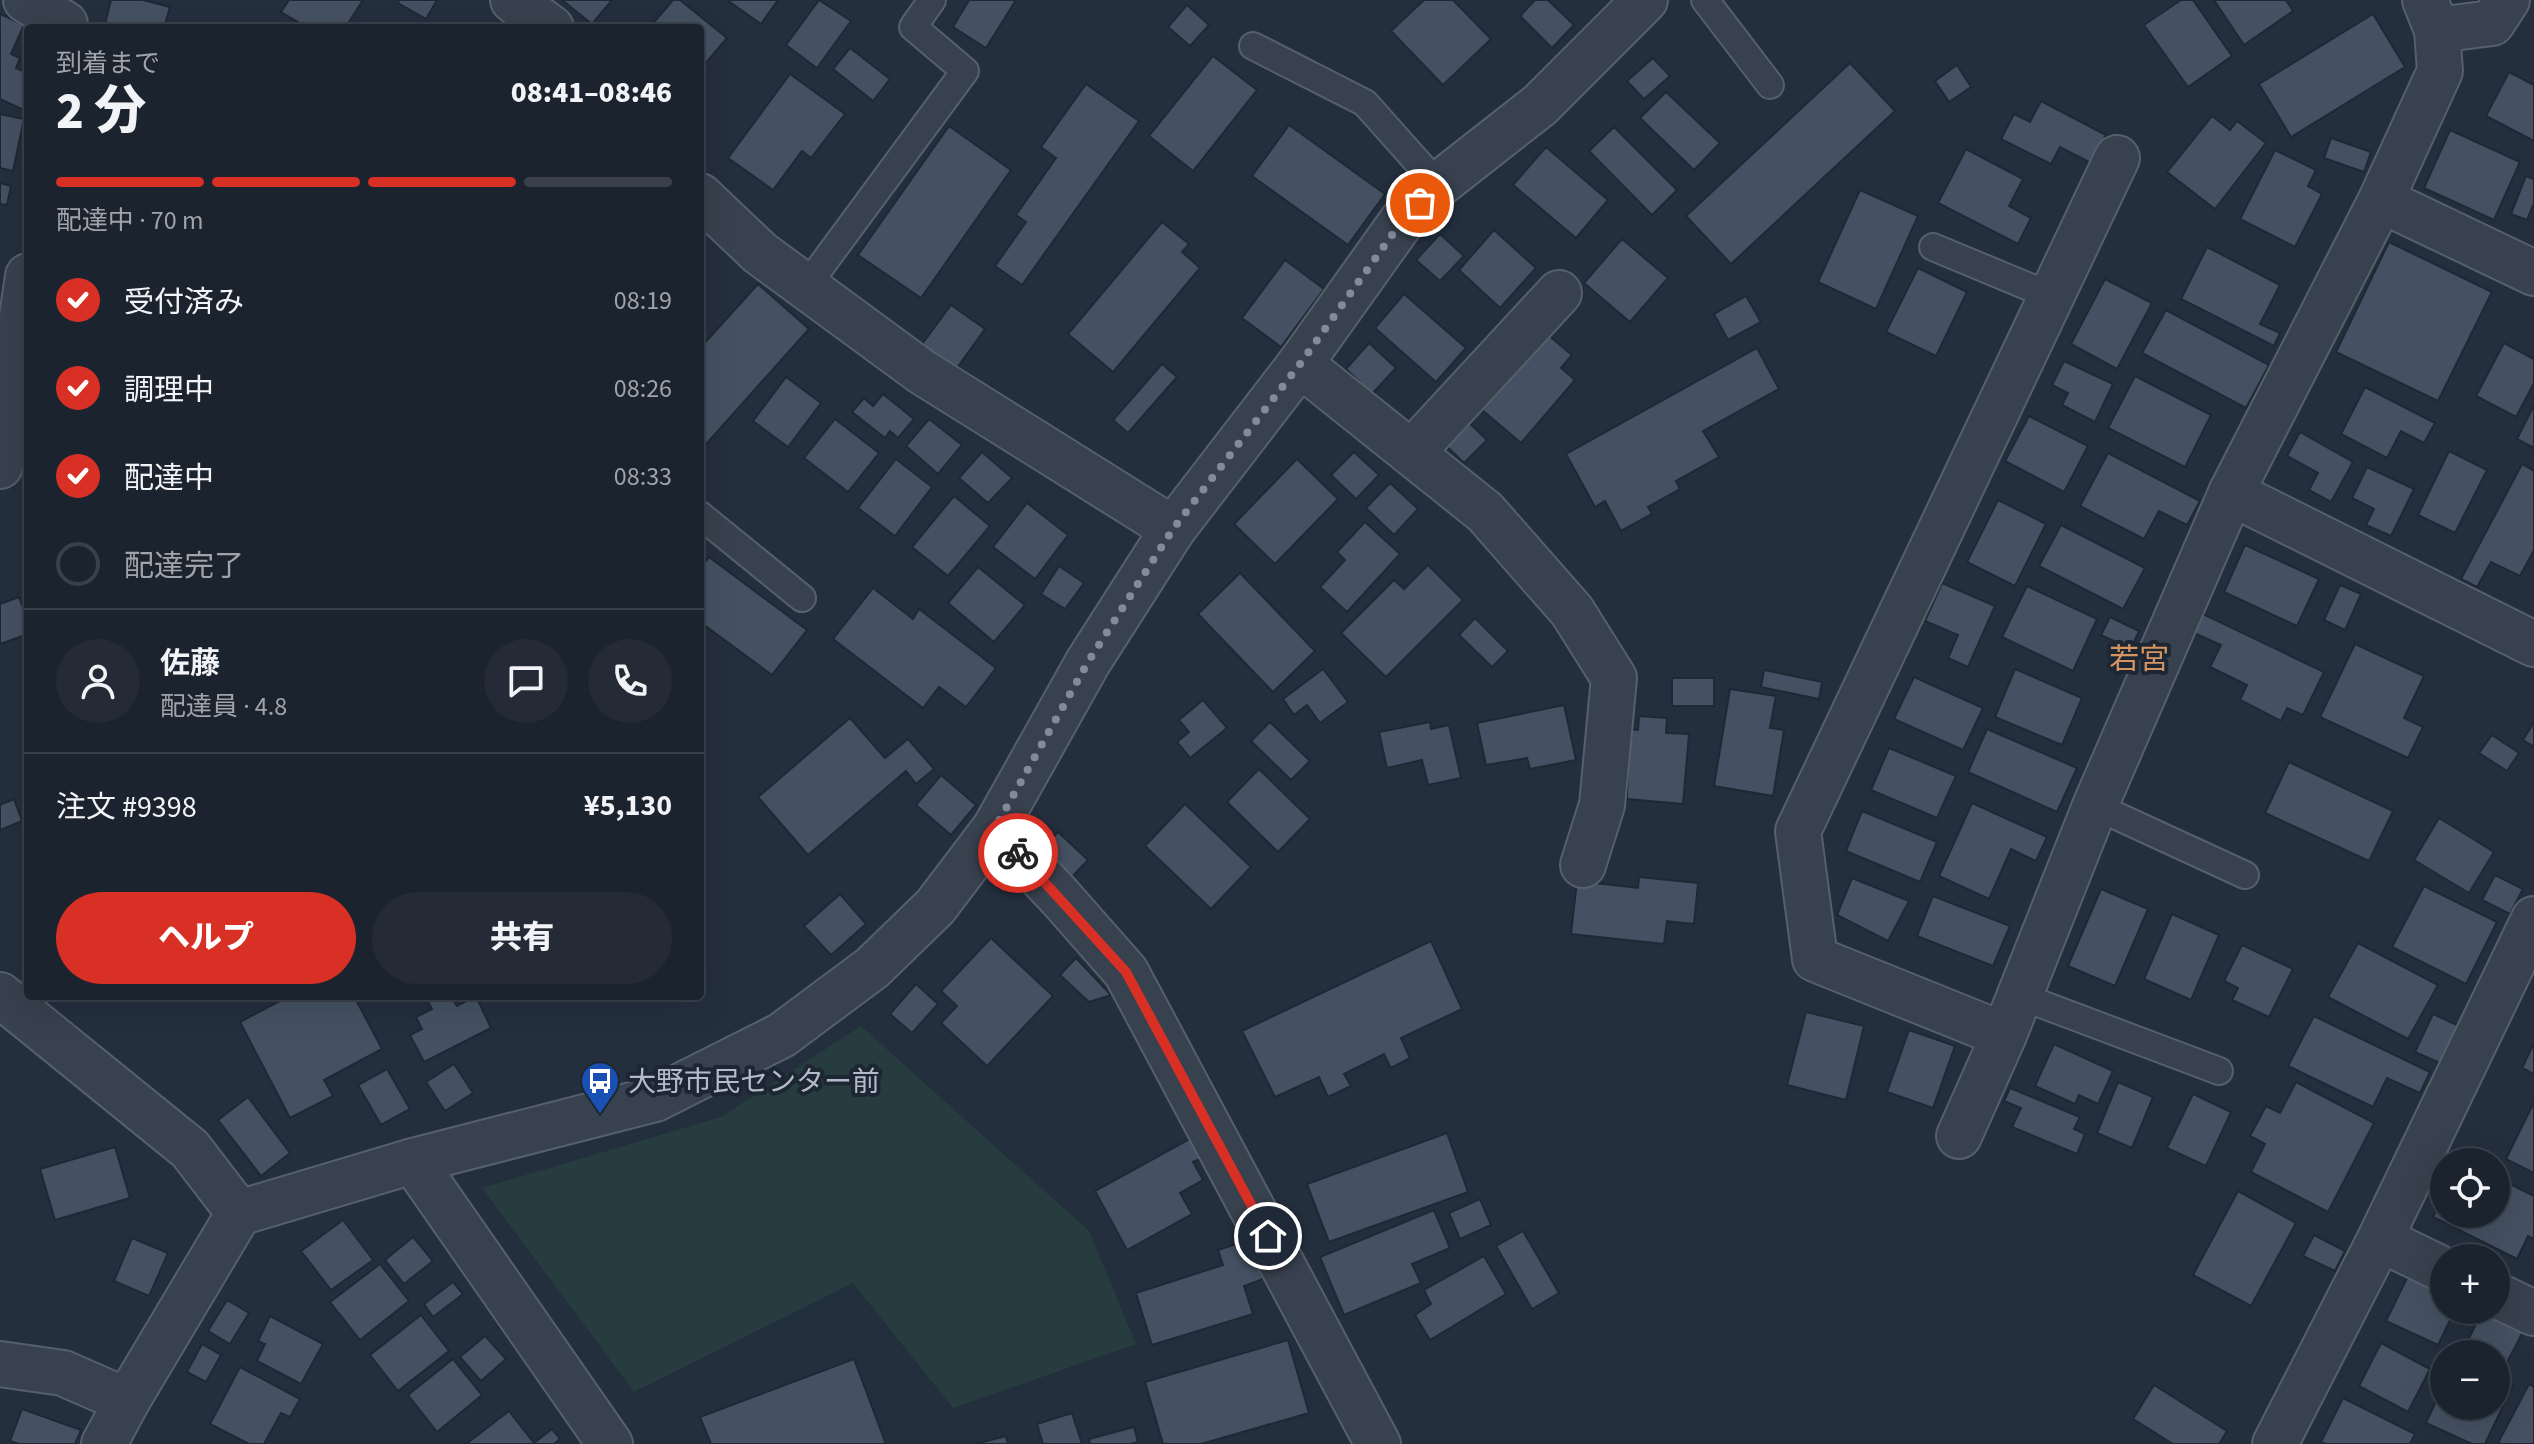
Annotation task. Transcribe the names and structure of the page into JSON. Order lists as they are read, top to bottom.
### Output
{
  "districts": ["若宮"],
  "places": {
    "bus stop": ["大野市民センター前"]
  },
  "page": {
    "heading": ["2 分", "到着まで", "08:41–08:46"],
    "panel": [
      "佐藤",
      "配達員 · 4.8",
      "注文 #9398",
      "¥5,130"
    ],
    "bar": "配達中 · 70 m",
    "list": [
      ["受付済み", "08:19"],
      ["調理中", "08:26"],
      ["配達中", "08:33"],
      "配達完了"
    ],
    "buttons": ["ヘルプ", "共有"],
    "map_buttons": ["+", "−"]
  }
}
